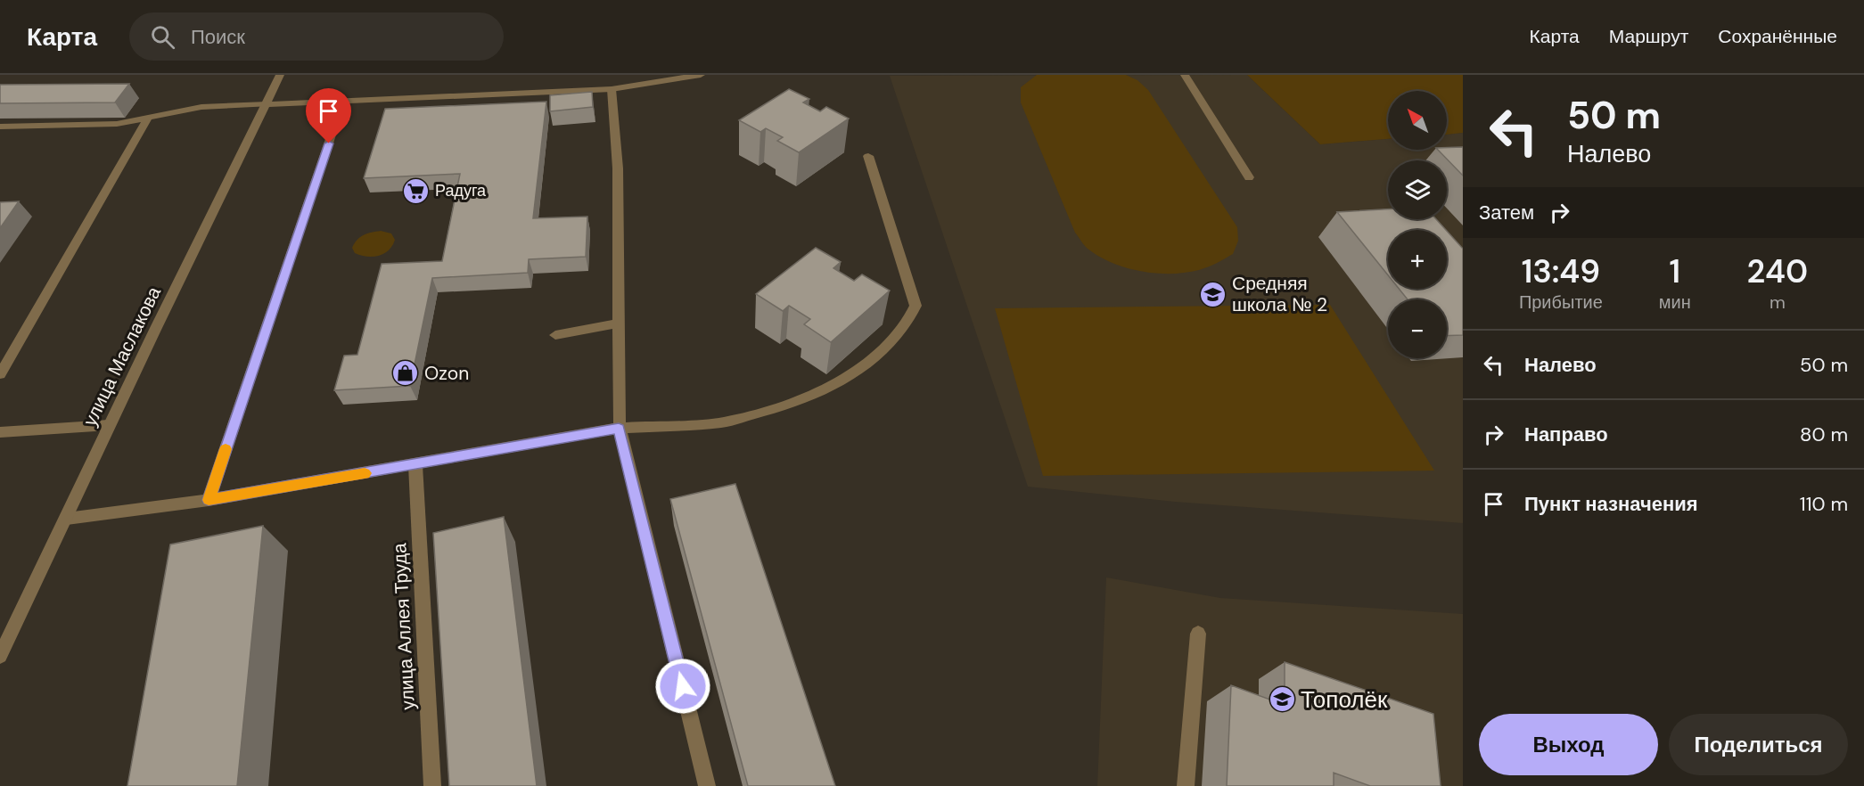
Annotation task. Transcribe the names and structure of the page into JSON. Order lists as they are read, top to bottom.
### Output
{
  "streets": {
    "street": ["улица Маслакова", "улица Аллея Труда"]
  },
  "places": {
    "supermarket": ["Радуга"],
    "school or university": ["Средняя школа № 2", "Тополёк"],
    "shop": ["Ozon"]
  },
  "north": "top left",
  "page": {
    "header": "Карта",
    "search": "Поиск",
    "nav": ["Карта", "Маршрут", "Сохранённые"],
    "turn": ["50 m", "Налево"],
    "map_buttons": ["+", "−"],
    "then": "Затем",
    "eta": [
      "13:49",
      "Прибытие",
      "1",
      "мин",
      "240",
      "m"
    ],
    "list": [
      {
        "name": "Налево",
        "value": "50 m"
      },
      {
        "name": "Направо",
        "value": "80 m"
      },
      {
        "name": "Пункт назначения",
        "value": "110 m"
      }
    ],
    "buttons": ["Выход", "Поделиться"]
  }
}
